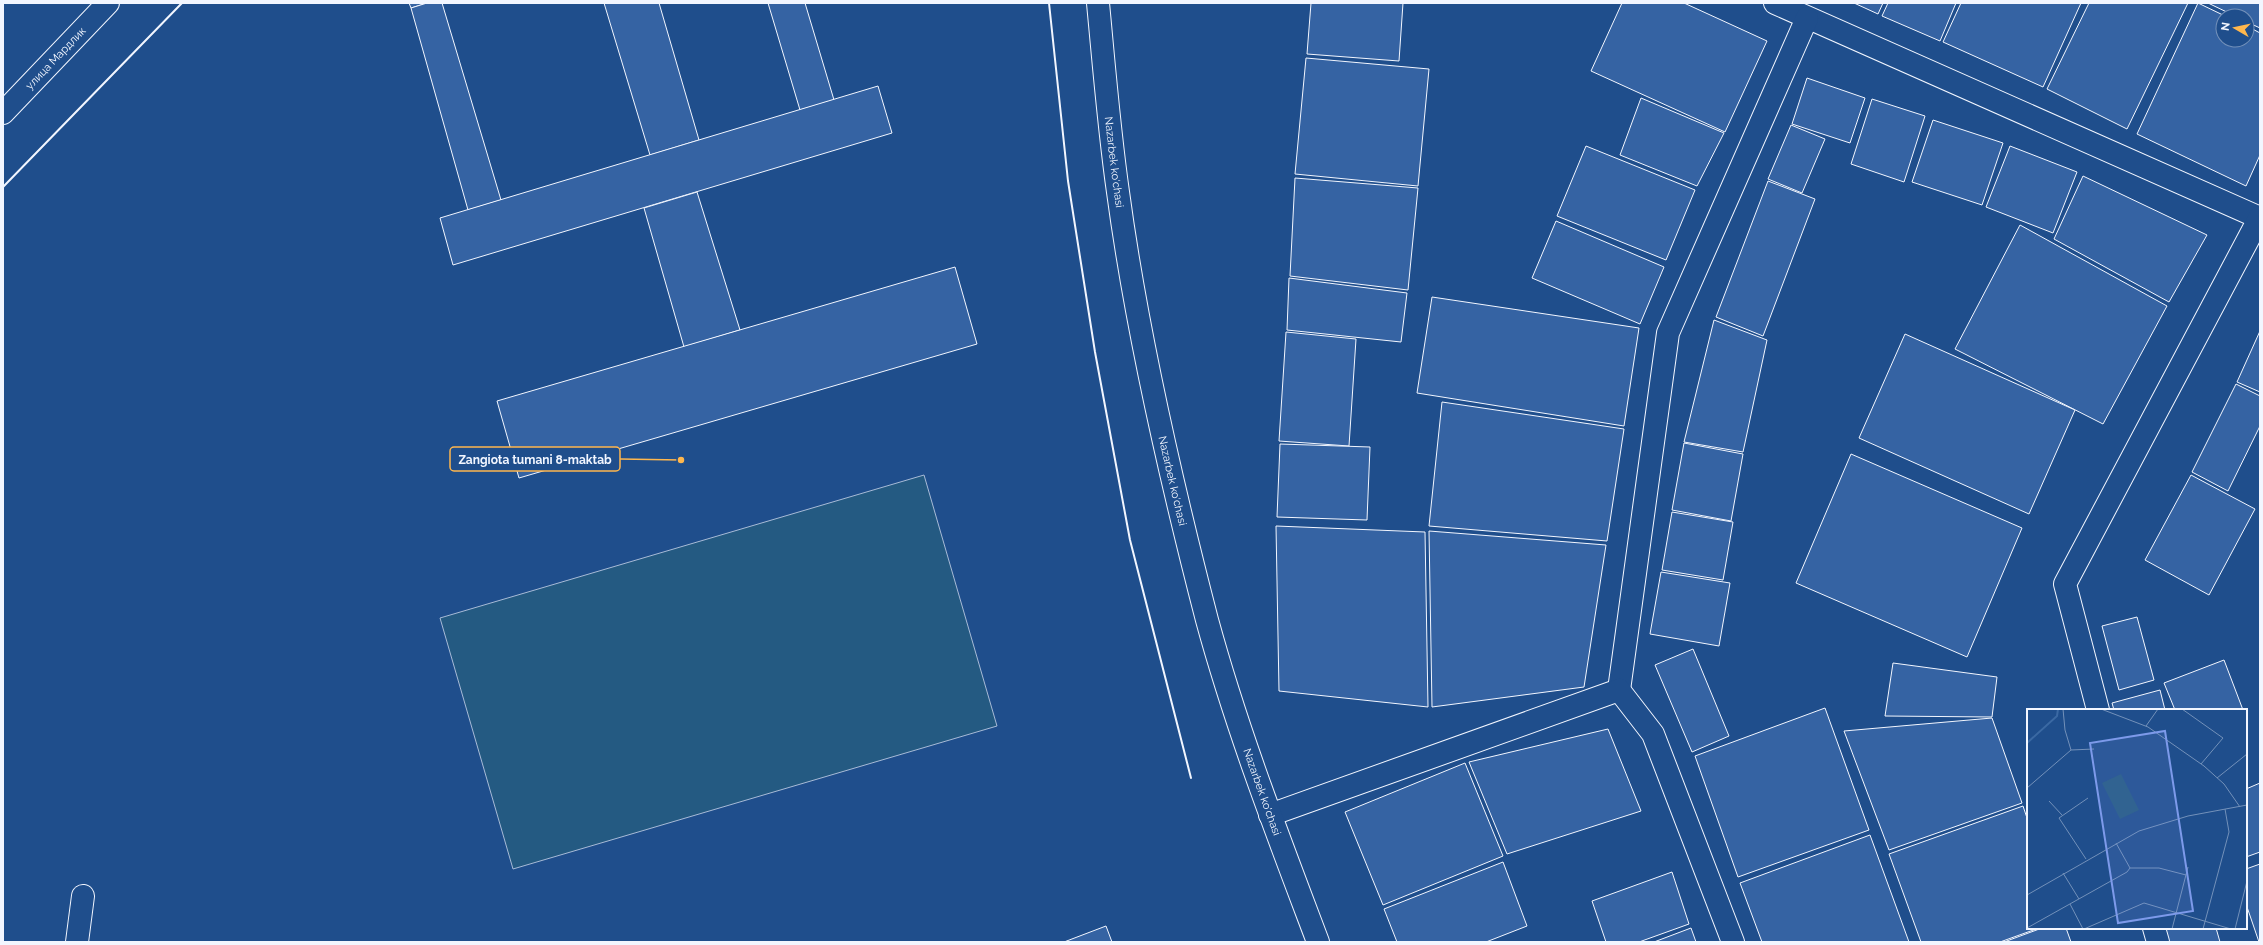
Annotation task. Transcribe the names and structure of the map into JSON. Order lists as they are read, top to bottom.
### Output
{
  "streets": {
    "street": ["улица Мардлик", "Nazarbek ko'chasi"]
  },
  "places": ["Zangiota tumani 8-maktab"],
  "north": "left"
}
